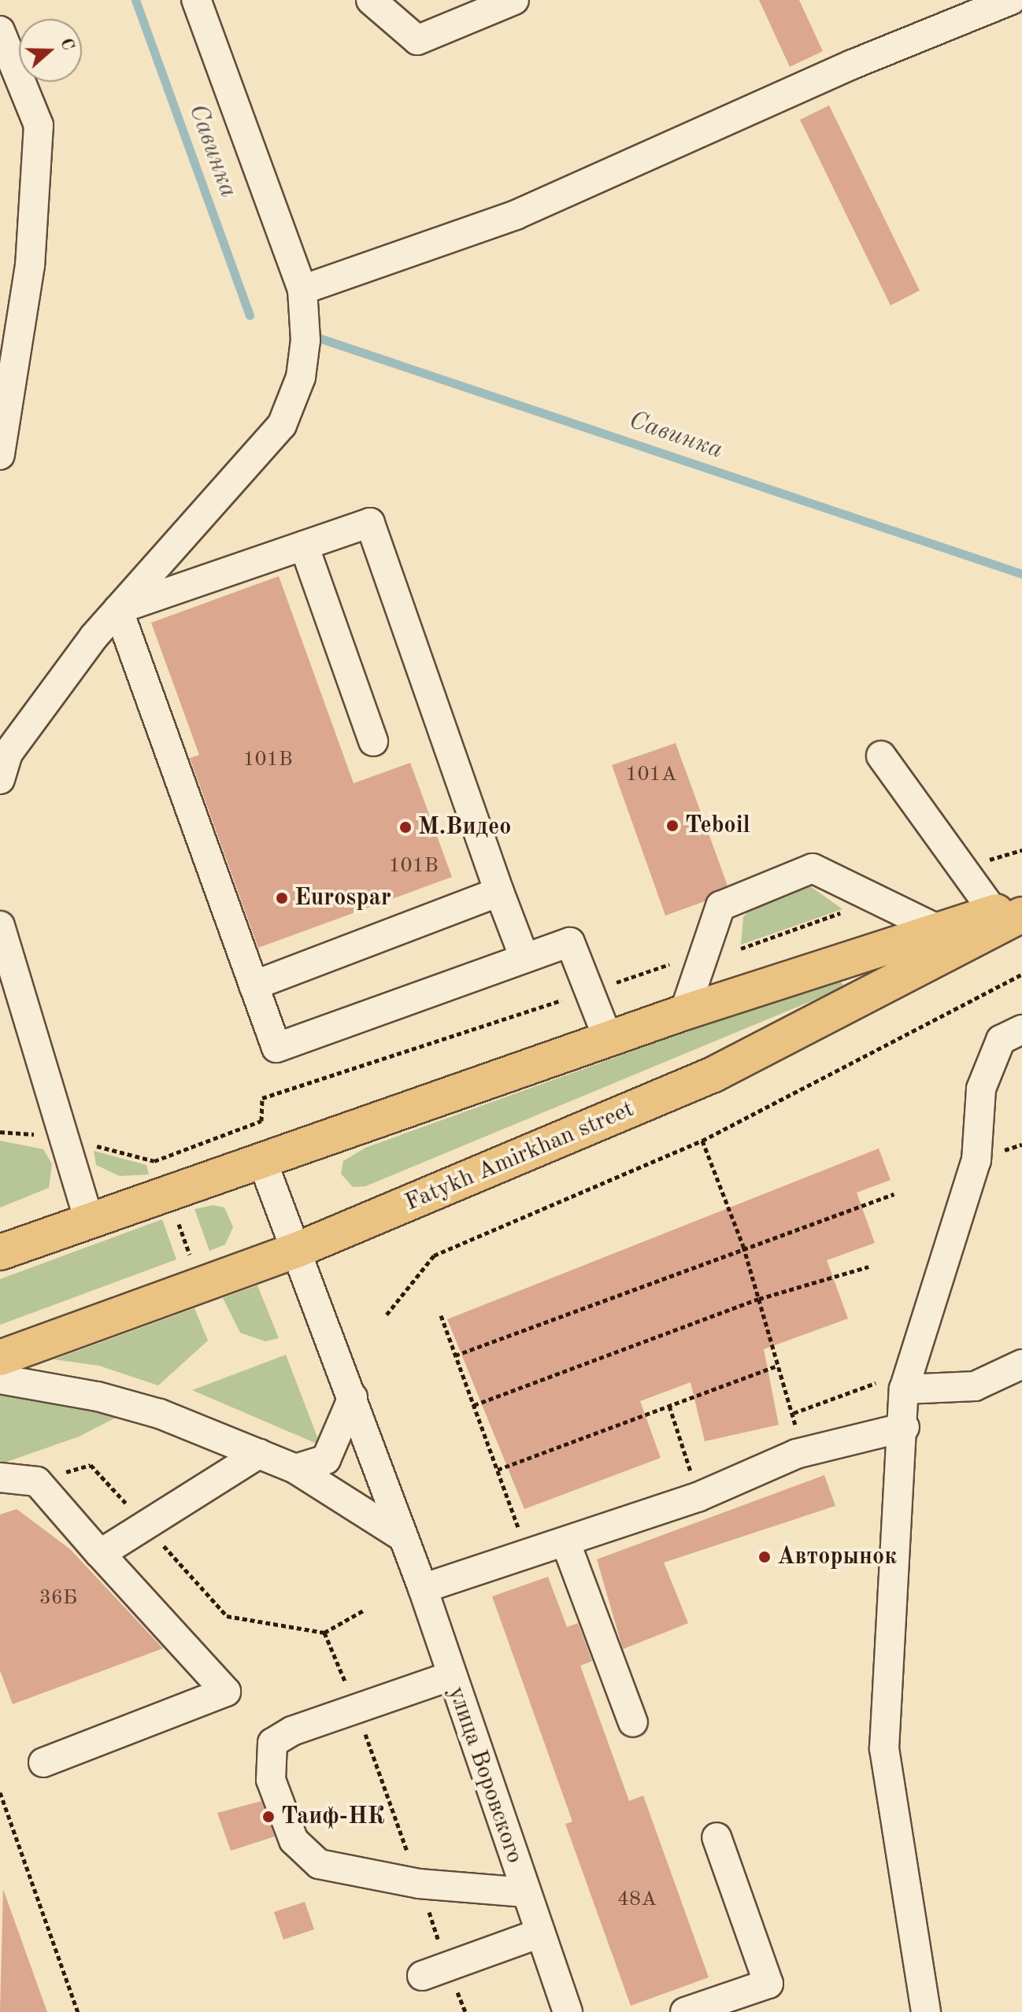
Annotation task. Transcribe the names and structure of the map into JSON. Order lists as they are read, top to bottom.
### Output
{
  "streets": {
    "main road": ["Fatykh Amirkhan street"],
    "street": ["улица Воровского"]
  },
  "crossings": [
    ["Fatykh Amirkhan street", "улица Воровского"]
  ],
  "water": ["Савинка"],
  "places": [
    "Teboil",
    "М.Видео",
    "Eurospar",
    "Авторынок",
    "Таиф-НК"
  ],
  "house_numbers": [
    "101В",
    "101А",
    "101В",
    "36Б",
    "48А"
  ],
  "north": "right"
}
